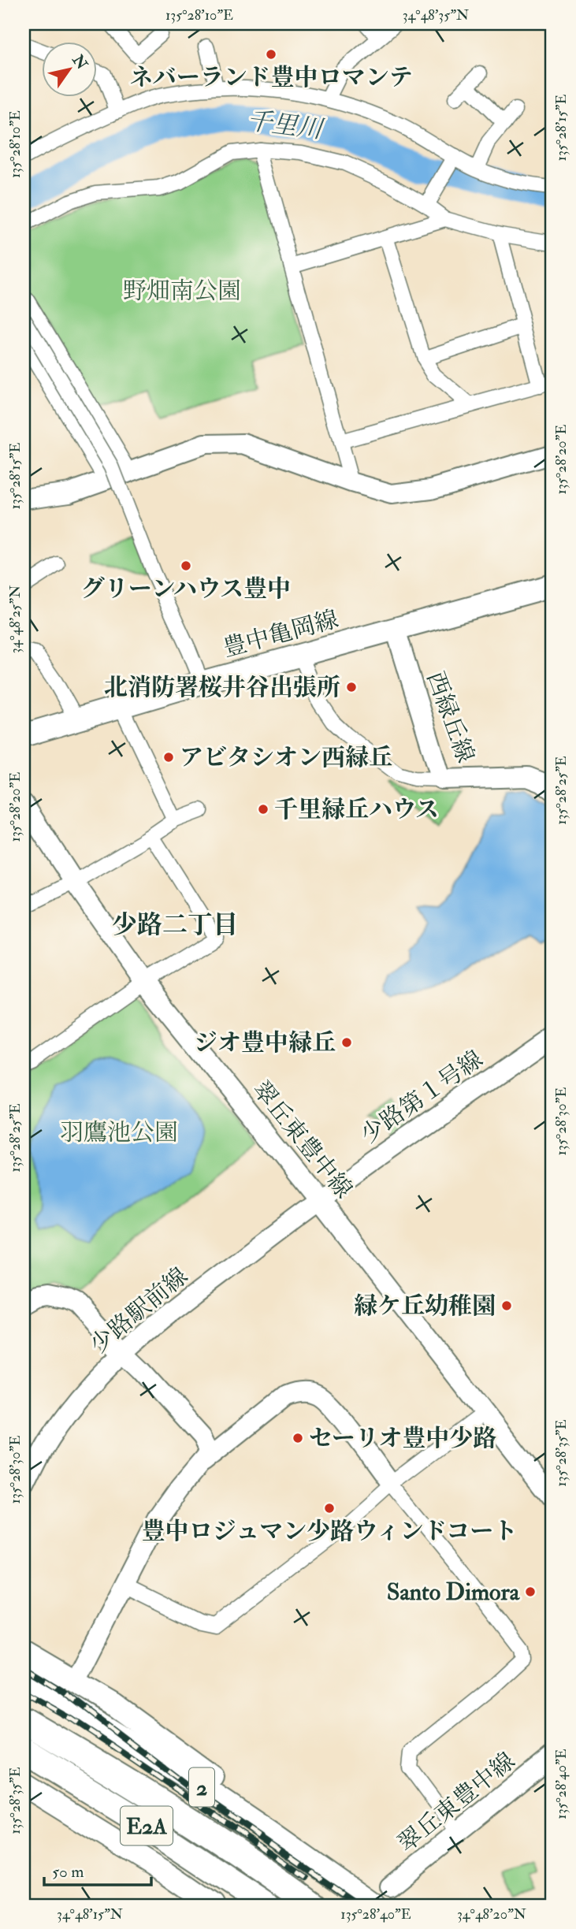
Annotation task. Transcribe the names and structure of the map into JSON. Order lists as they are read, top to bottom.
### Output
{
  "streets": {
    "highway": ["E2A"],
    "main road": ["豊中亀岡線", "2"],
    "street": [
      "西緑丘線",
      "少路第１号線",
      "翠丘東豊中線",
      "少路駅前線"
    ]
  },
  "crossings": [
    ["豊中亀岡線", "西緑丘線"],
    ["少路第１号線", "翠丘東豊中線"],
    ["少路第１号線", "少路駅前線"],
    ["翠丘東豊中線", "少路駅前線"]
  ],
  "districts": ["少路二丁目"],
  "water": ["千里川"],
  "parks": ["野畑南公園", "羽鷹池公園"],
  "places": [
    "ネバーランド豊中ロマンテ",
    "グリーンハウス豊中",
    "北消防署桜井谷出張所",
    "アビタシオン西緑丘",
    "千里緑丘ハウス",
    "ジオ豊中緑丘",
    "緑ケ丘幼稚園",
    "セーリオ豊中少路",
    "豊中ロジュマン少路ウィンドコート",
    "Santo Dimora"
  ],
  "scale_bar": "50 m",
  "north": "top right",
  "coordinates": [
    "135°28'10\"E",
    "34°48'35\"N",
    "135°28'15\"E",
    "135°28'20\"E",
    "34°48'25\"N",
    "135°28'25\"E",
    "135°28'30\"E",
    "135°28'35\"E",
    "135°28'40\"E",
    "34°48'15\"N",
    "34°48'20\"N"
  ]
}
